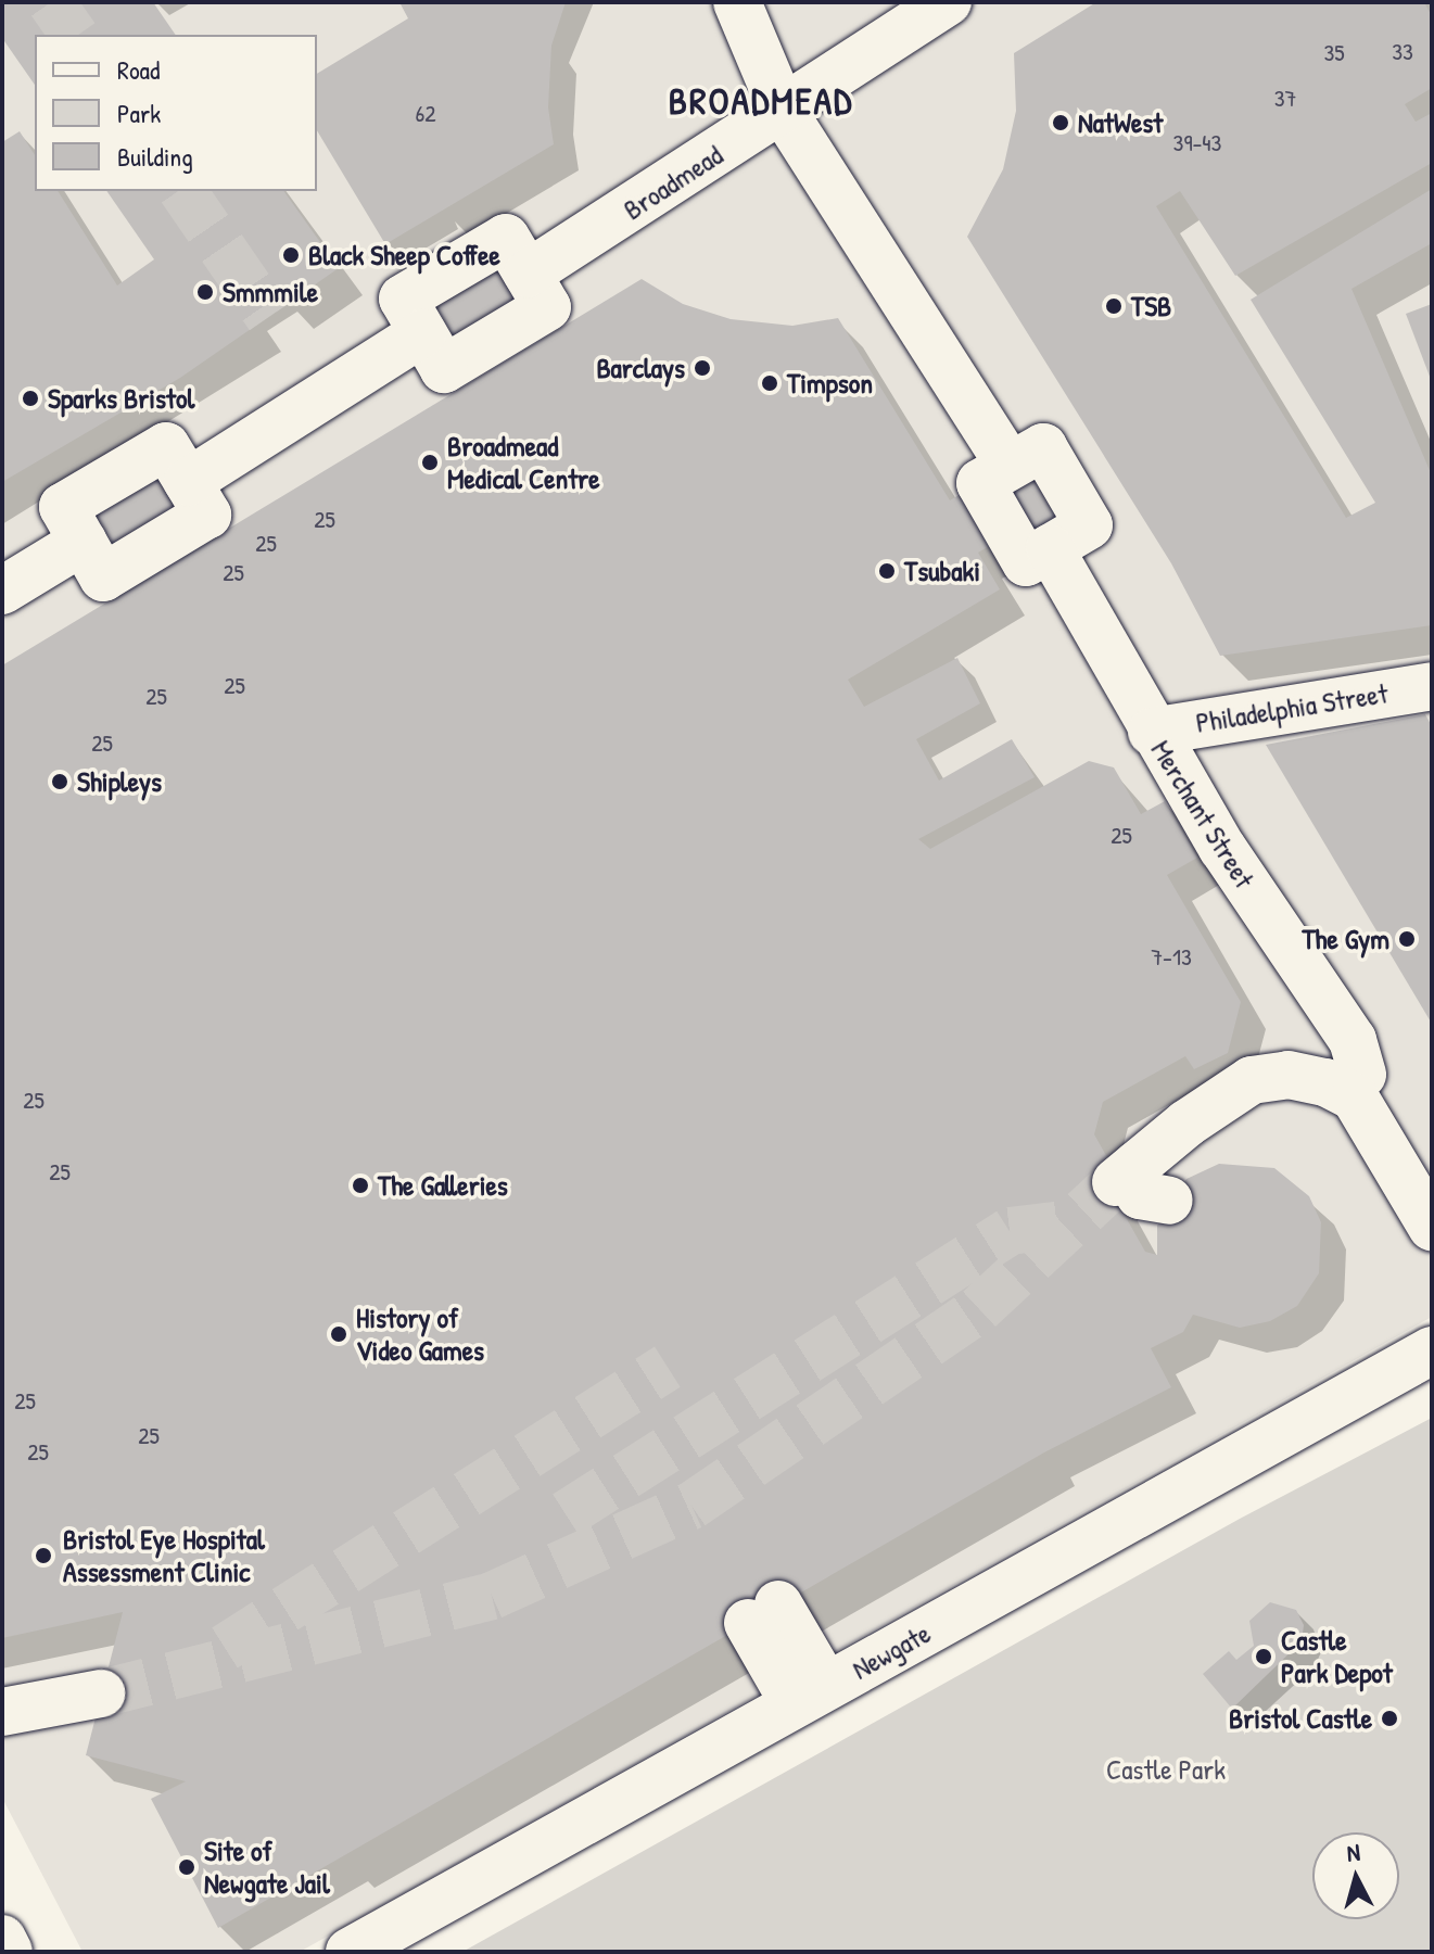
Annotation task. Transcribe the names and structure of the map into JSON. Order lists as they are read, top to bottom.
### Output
{
  "streets": {
    "street": [
      "Broadmead",
      "Philadelphia Street",
      "Merchant Street",
      "Newgate"
    ]
  },
  "crossings": [
    ["Broadmead", "Merchant Street"],
    ["Philadelphia Street", "Merchant Street"]
  ],
  "districts": ["BROADMEAD"],
  "parks": ["Castle Park"],
  "places": [
    "NatWest",
    "Black Sheep Coffee",
    "Smmmile",
    "TSB",
    "Barclays",
    "Timpson",
    "Sparks Bristol",
    "Broadmead Medical Centre",
    "Tsubaki",
    "Shipleys",
    "The Gym",
    "The Galleries",
    "History of Video Games",
    "Bristol Eye Hospital Assessment Clinic",
    "Castle Park Depot",
    "Bristol Castle",
    "Site of Newgate Jail"
  ],
  "house_numbers": [
    "33",
    "35",
    "37",
    "62",
    "39-43",
    "25",
    "25",
    "25",
    "25",
    "25",
    "25",
    "25",
    "7-13",
    "25",
    "25",
    "25",
    "25",
    "25"
  ],
  "legend": ["Road", "Park", "Building"],
  "north": "top"
}
